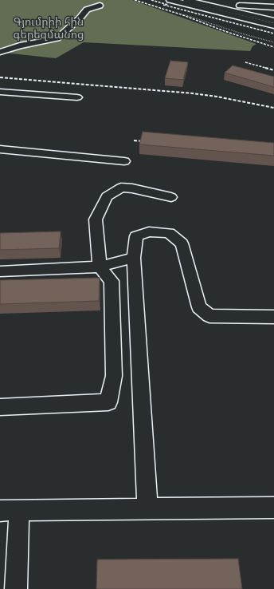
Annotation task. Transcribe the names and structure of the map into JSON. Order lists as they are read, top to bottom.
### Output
{
  "parks": ["Գյումրիի հին գերեզմանոց"]
}
